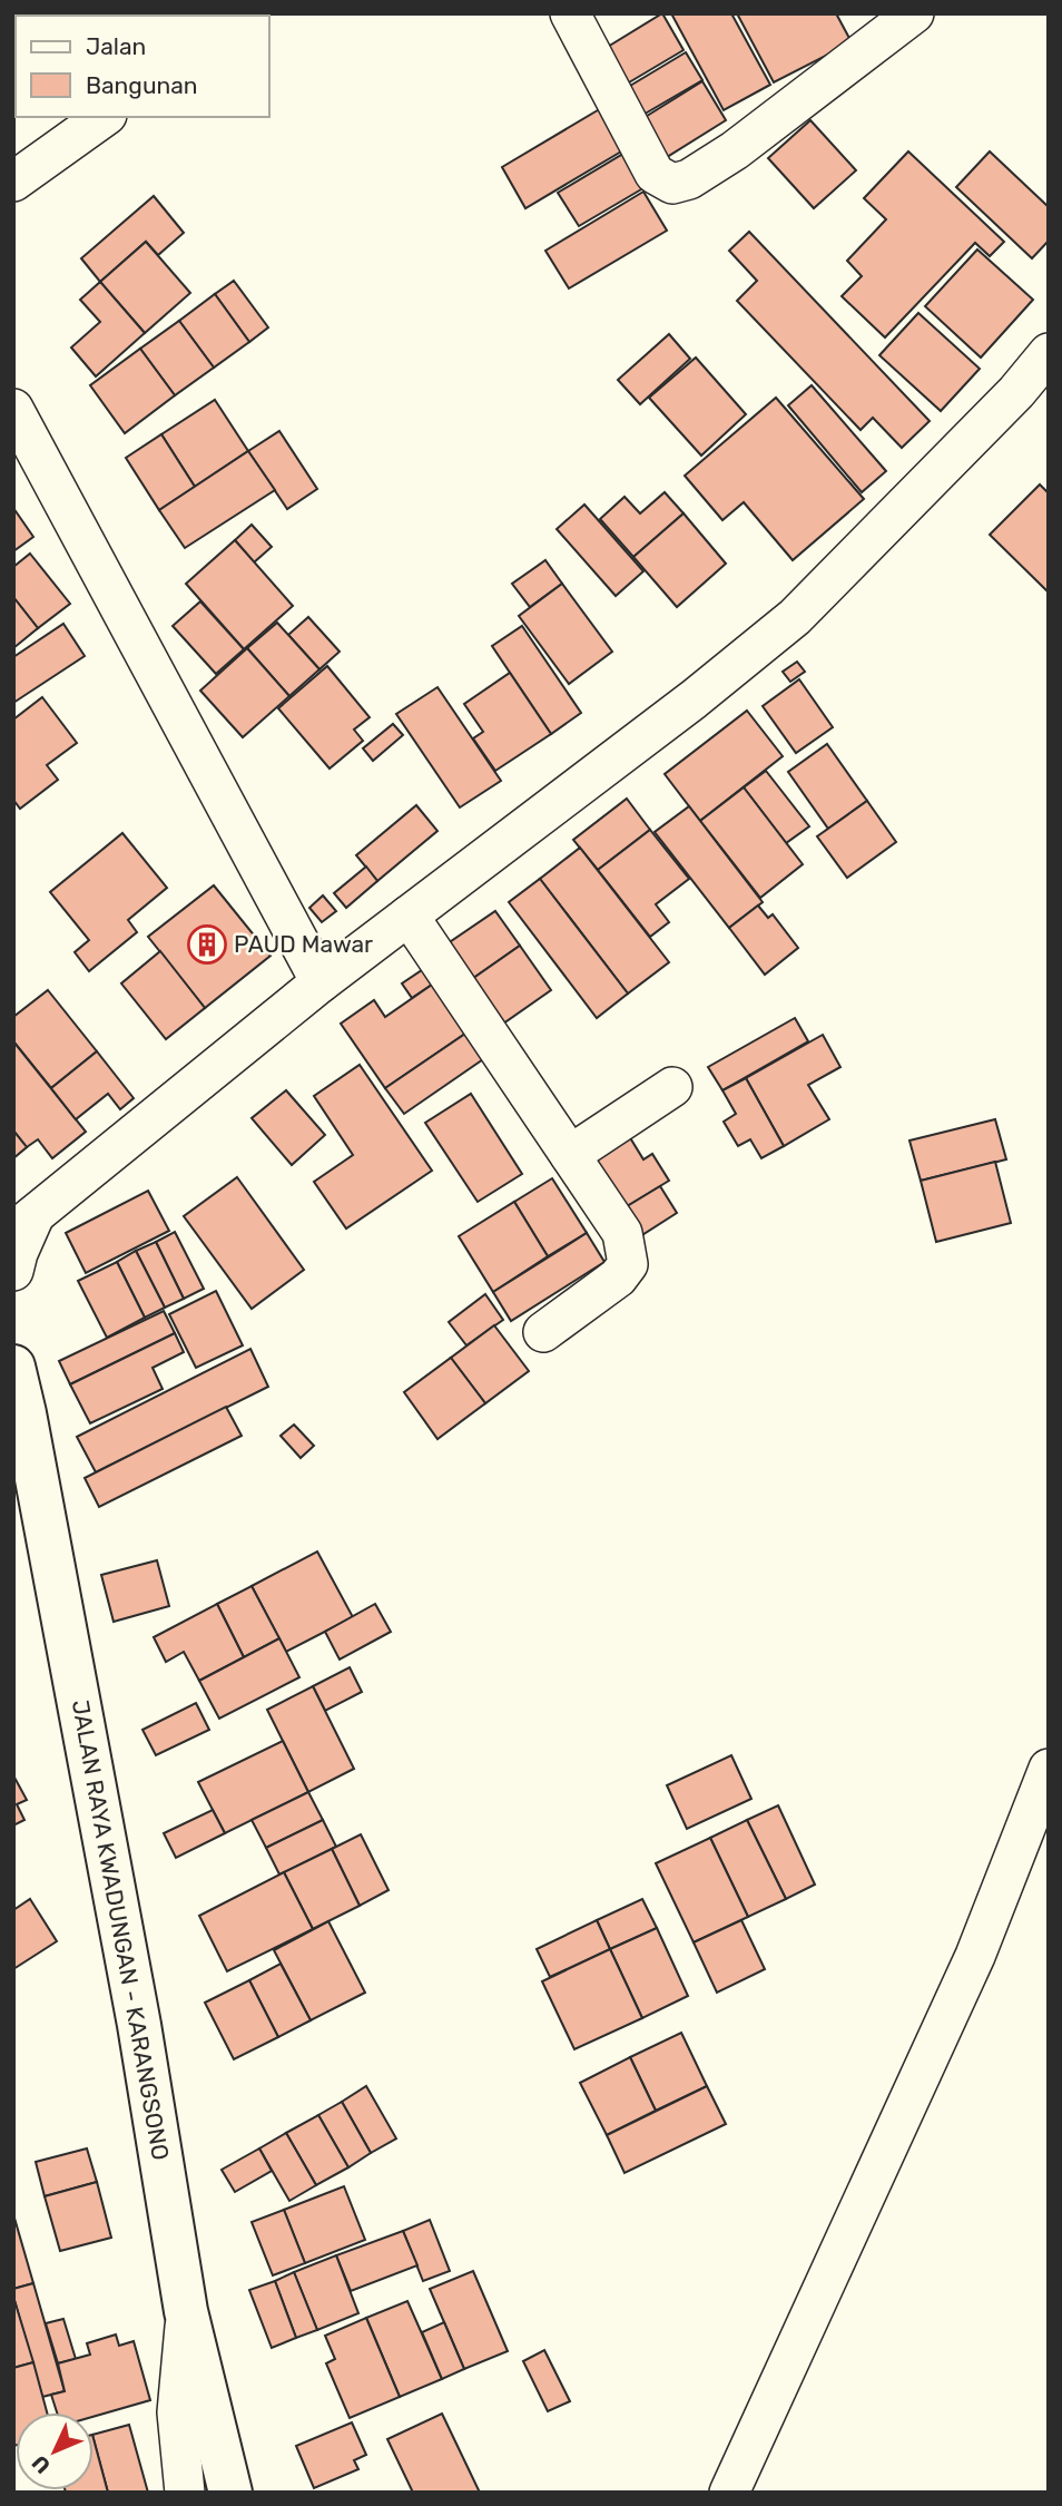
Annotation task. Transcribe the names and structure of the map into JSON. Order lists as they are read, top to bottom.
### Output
{
  "streets": {
    "main road": ["JALAN RAYA KWADUNGAN - KARANGSONO"]
  },
  "places": {
    "building": ["PAUD Mawar"]
  },
  "legend": ["Jalan", "Bangunan"],
  "north": "bottom left"
}
